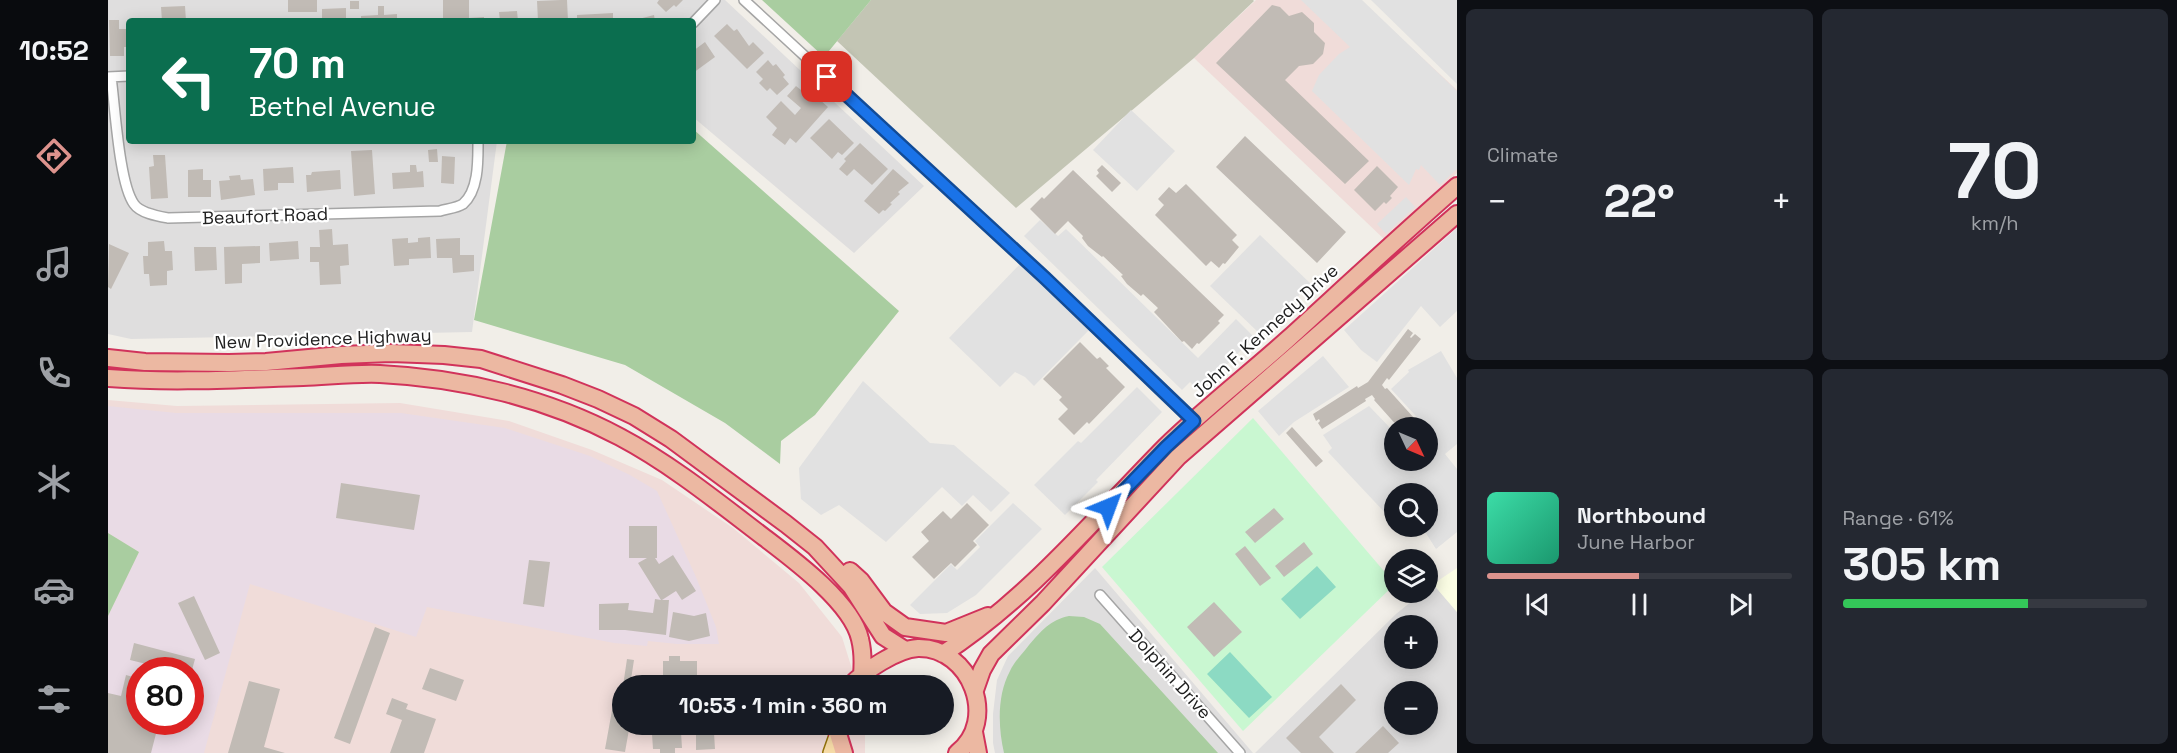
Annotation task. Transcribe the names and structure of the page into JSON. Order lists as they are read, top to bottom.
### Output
{
  "streets": {
    "highway": ["John F. Kennedy Drive", "New Providence Highway"],
    "street": ["Beaufort Road", "Dolphin Drive"]
  },
  "north": "bottom right",
  "page": {
    "tabs": "10:52",
    "tile": [
      "Climate",
      ["70", "km/h"],
      ["Range · 61%", "305 km"]
    ],
    "turn": ["70 m", "Bethel Avenue"],
    "heat": ["−", "22°", "+"],
    "map_buttons": ["+", "−"],
    "song": ["Northbound", "June Harbor"],
    "limit": "80",
    "trip": "10:53 · 1 min · 360 m"
  }
}
